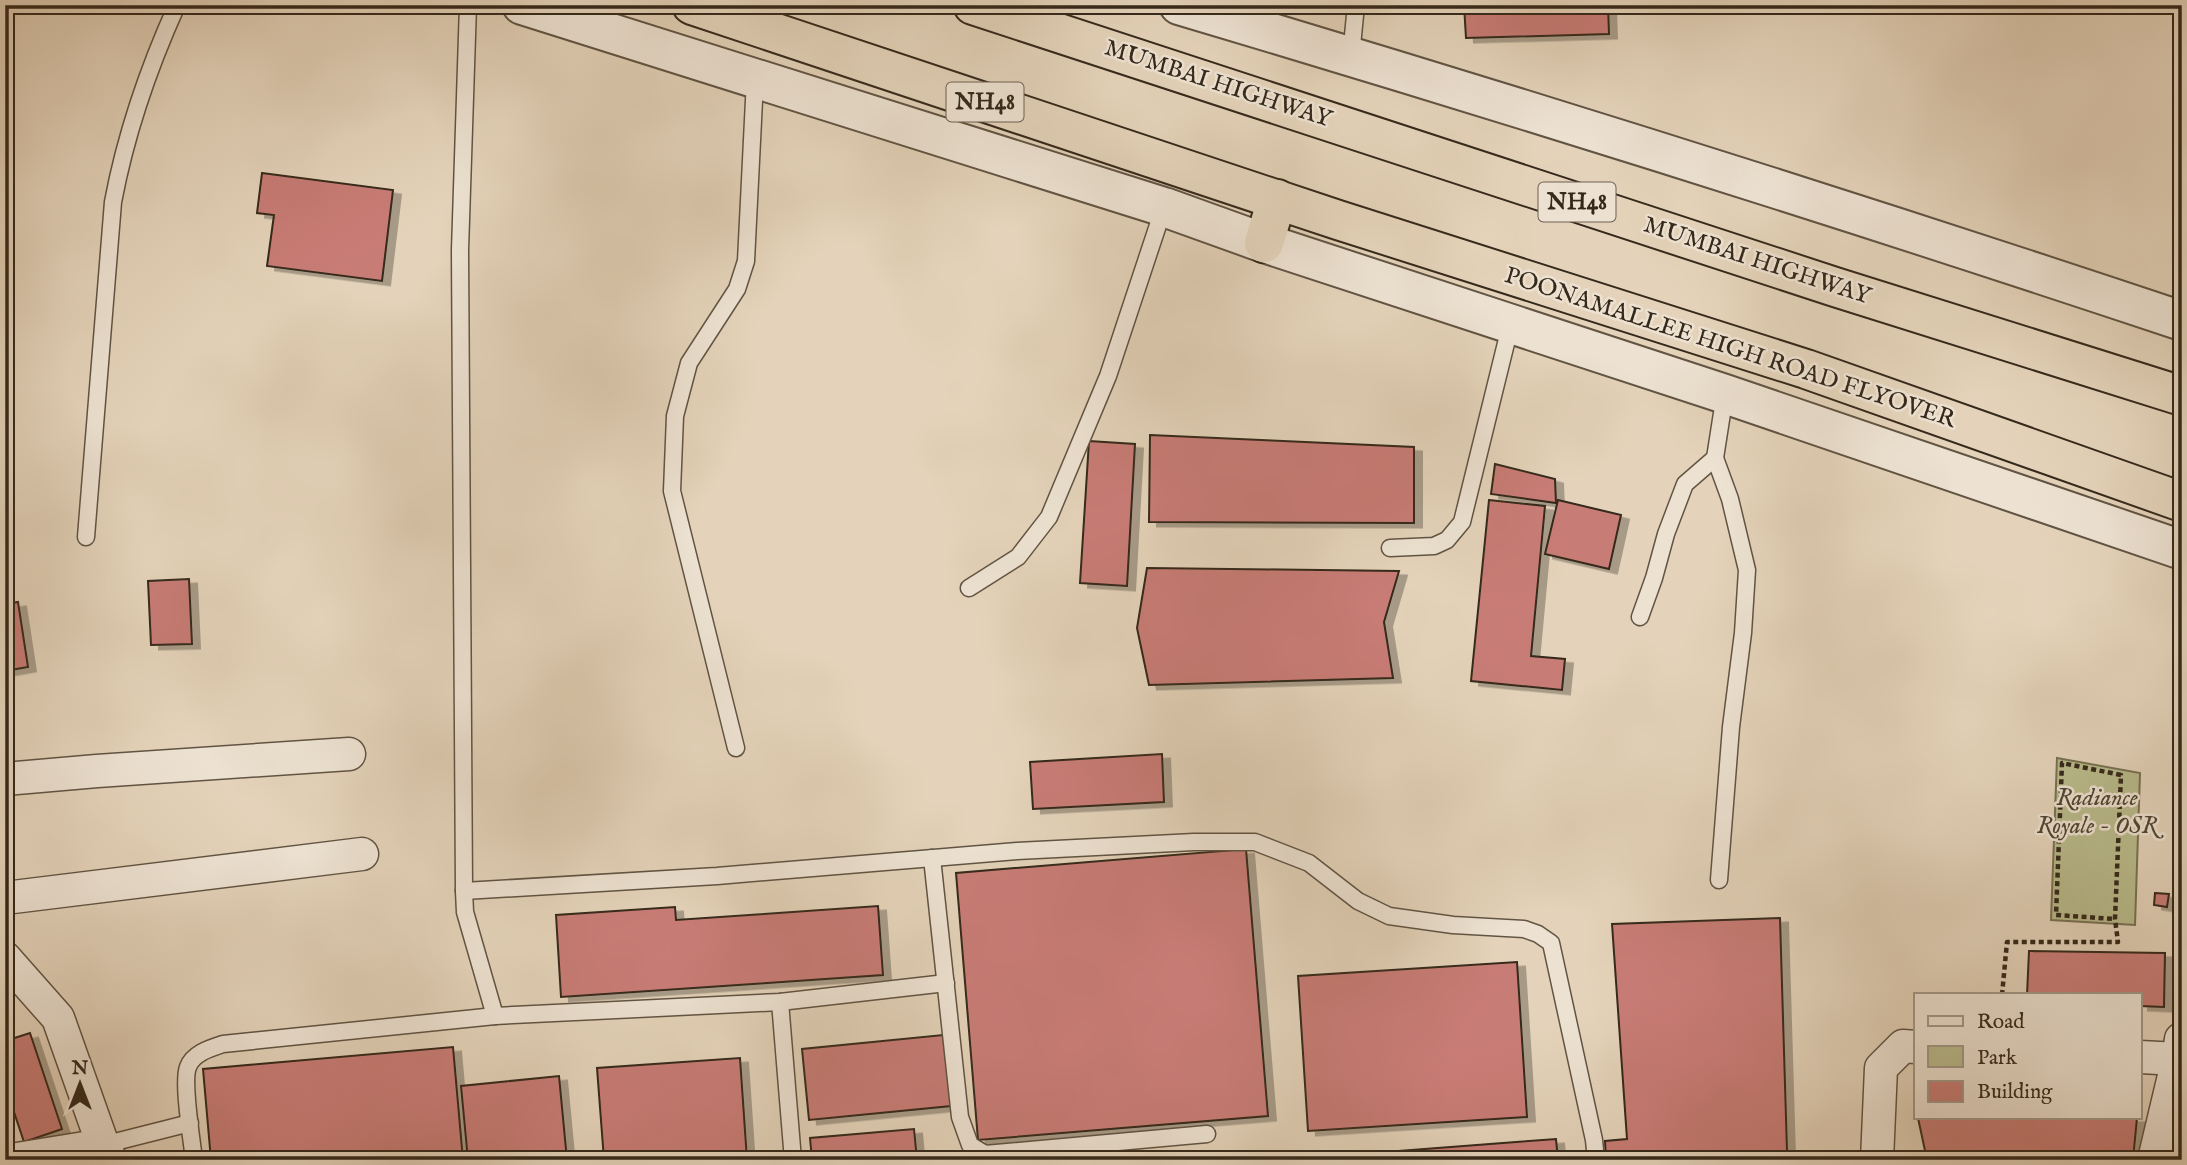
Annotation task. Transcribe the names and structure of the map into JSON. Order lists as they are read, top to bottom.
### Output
{
  "streets": {
    "highway": ["MUMBAI HIGHWAY", "NH48", "POONAMALLEE HIGH ROAD FLYOVER"]
  },
  "crossings": [
    ["NH48", "POONAMALLEE HIGH ROAD FLYOVER"]
  ],
  "parks": ["Radiance Royale - OSR"],
  "legend": ["Road", "Park", "Building"],
  "north": "top"
}
